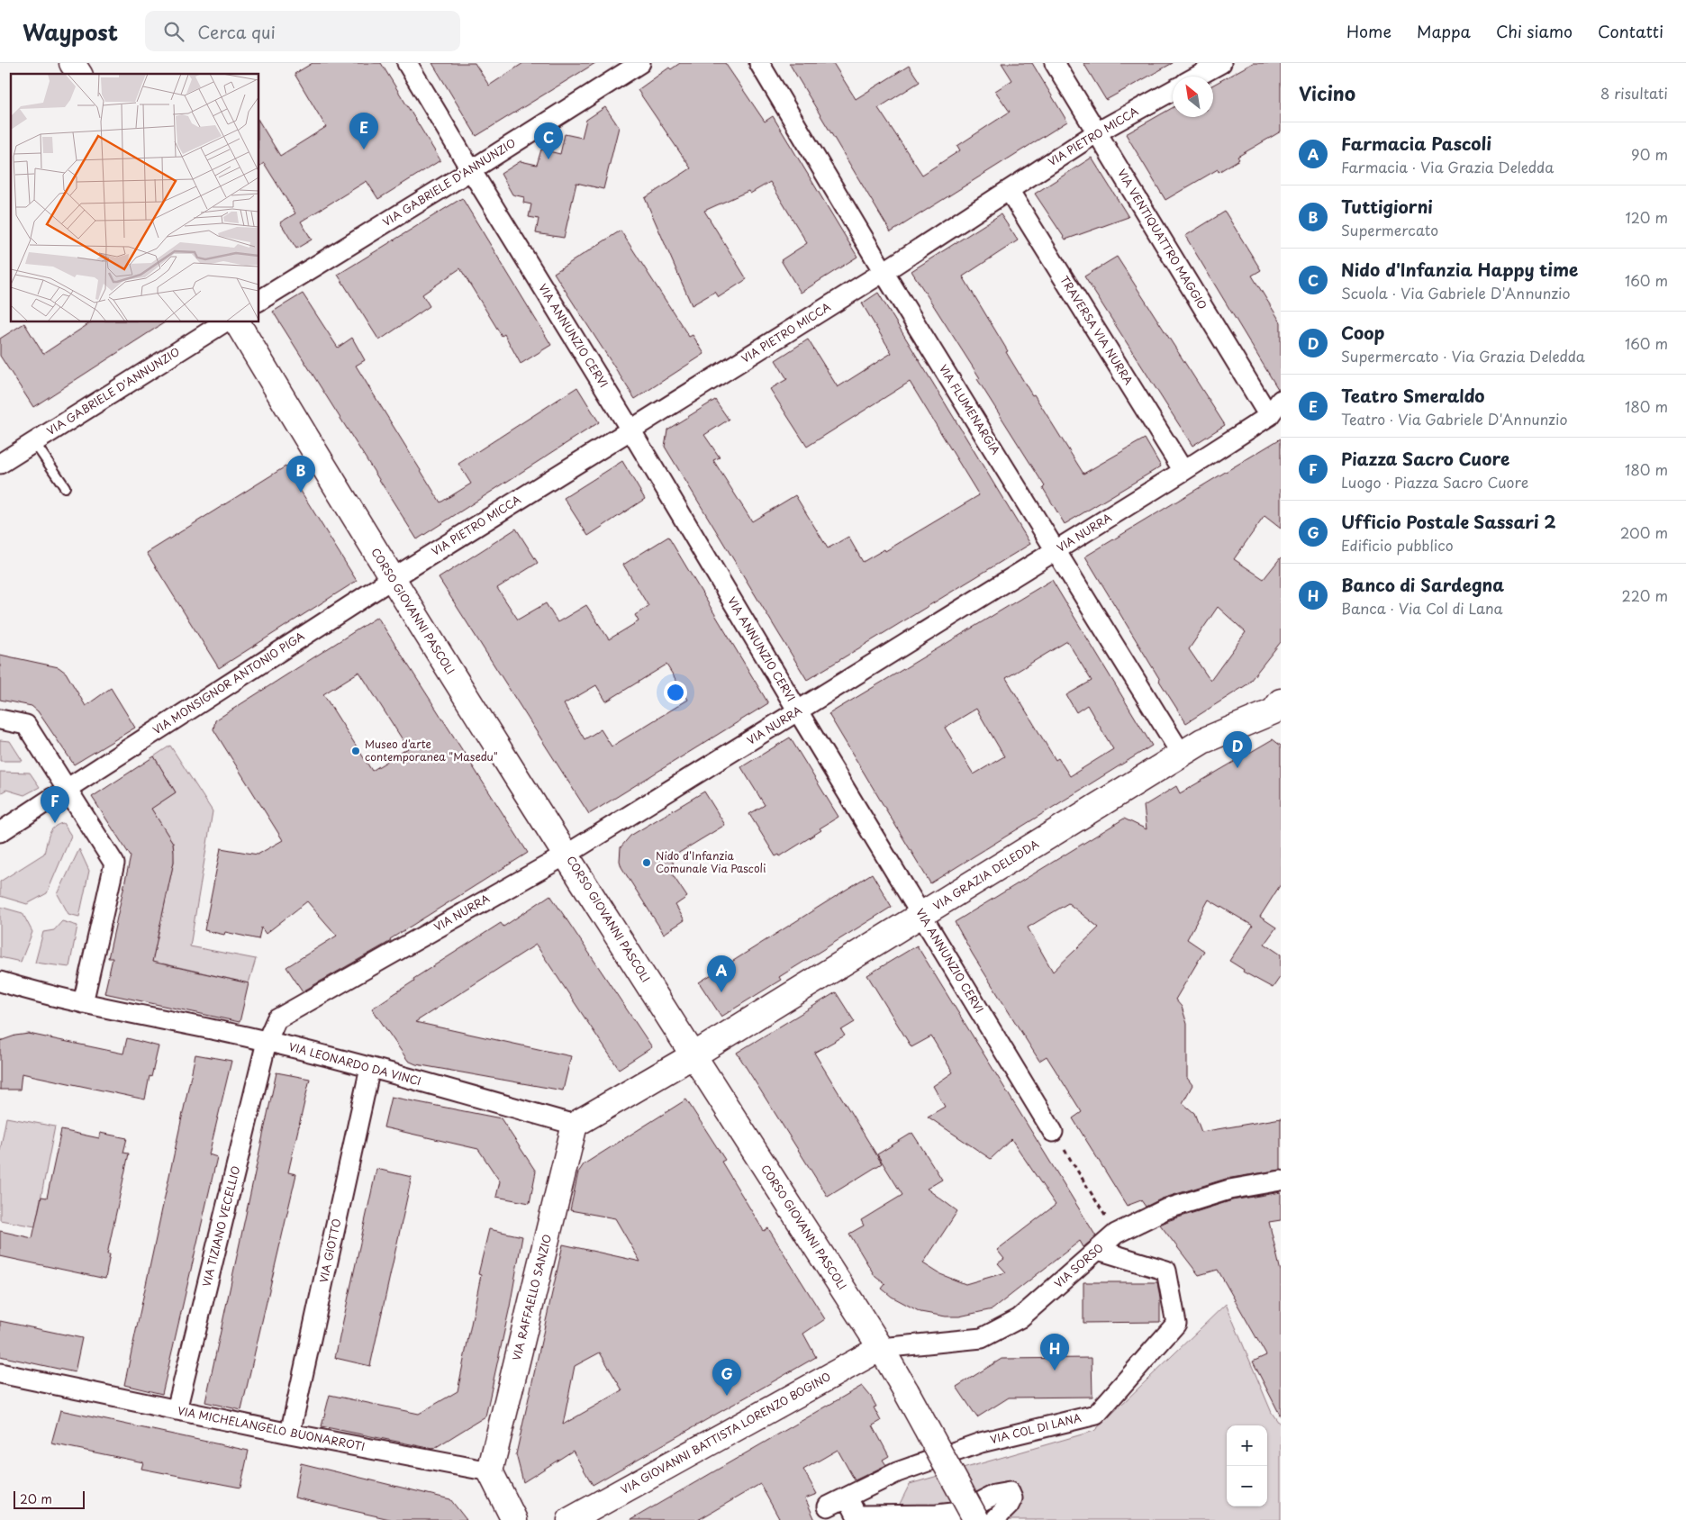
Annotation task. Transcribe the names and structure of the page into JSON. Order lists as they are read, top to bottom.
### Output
{
  "streets": {
    "street": [
      "VIA PIETRO MICCA",
      "VIA GABRIELE D'ANNUNZIO",
      "VIA VENTIQUATTRO MAGGIO",
      "TRAVERSA VIA NURRA",
      "VIA ANNUNZIO CERVI",
      "VIA FLUMENARGIA",
      "VIA NURRA",
      "CORSO GIOVANNI PASCOLI",
      "VIA MONSIGNOR ANTONIO PIGA",
      "VIA GRAZIA DELEDDA",
      "VIA LEONARDO DA VINCI",
      "VIA TIZIANO VECELLIO",
      "VIA GIOTTO",
      "VIA SORSO",
      "VIA RAFFAELLO SANZIO",
      "VIA MICHELANGELO BUONARROTI",
      "VIA COL DI LANA",
      "VIA GIOVANNI BATTISTA LORENZO BOGINO"
    ]
  },
  "crossings": [
    ["VIA PIETRO MICCA", "VIA VENTIQUATTRO MAGGIO"],
    ["VIA PIETRO MICCA", "TRAVERSA VIA NURRA"],
    ["VIA PIETRO MICCA", "VIA ANNUNZIO CERVI"],
    ["VIA PIETRO MICCA", "VIA FLUMENARGIA"],
    ["VIA PIETRO MICCA", "CORSO GIOVANNI PASCOLI"],
    ["VIA PIETRO MICCA", "VIA MONSIGNOR ANTONIO PIGA"],
    ["VIA GABRIELE D'ANNUNZIO", "VIA ANNUNZIO CERVI"],
    ["VIA VENTIQUATTRO MAGGIO", "VIA NURRA"],
    ["TRAVERSA VIA NURRA", "VIA NURRA"],
    ["VIA ANNUNZIO CERVI", "VIA NURRA"],
    ["VIA ANNUNZIO CERVI", "VIA GRAZIA DELEDDA"],
    ["VIA FLUMENARGIA", "VIA NURRA"],
    ["VIA FLUMENARGIA", "VIA GRAZIA DELEDDA"],
    ["VIA NURRA", "CORSO GIOVANNI PASCOLI"],
    ["VIA NURRA", "VIA LEONARDO DA VINCI"],
    ["VIA NURRA", "VIA TIZIANO VECELLIO"],
    ["CORSO GIOVANNI PASCOLI", "VIA MONSIGNOR ANTONIO PIGA"],
    ["CORSO GIOVANNI PASCOLI", "VIA GRAZIA DELEDDA"],
    ["CORSO GIOVANNI PASCOLI", "VIA SORSO"],
    ["CORSO GIOVANNI PASCOLI", "VIA GIOVANNI BATTISTA LORENZO BOGINO"],
    ["VIA LEONARDO DA VINCI", "VIA TIZIANO VECELLIO"],
    ["VIA LEONARDO DA VINCI", "VIA GIOTTO"],
    ["VIA LEONARDO DA VINCI", "VIA RAFFAELLO SANZIO"],
    ["VIA TIZIANO VECELLIO", "VIA MICHELANGELO BUONARROTI"],
    ["VIA GIOTTO", "VIA MICHELANGELO BUONARROTI"],
    ["VIA SORSO", "VIA COL DI LANA"],
    ["VIA SORSO", "VIA GIOVANNI BATTISTA LORENZO BOGINO"],
    ["VIA RAFFAELLO SANZIO", "VIA MICHELANGELO BUONARROTI"]
  ],
  "places": ["Museo d'arte contemporanea \"Masedu\"", "Nido d'Infanzia Comunale Via Pascoli"],
  "scale_bar": "20 m",
  "north": "top left",
  "page": {
    "header": "Waypost",
    "search": "Cerca qui",
    "nav": [
      "Home",
      "Mappa",
      "Chi siamo",
      "Contatti"
    ],
    "heading": ["Vicino", "8 risultati"],
    "pins": [
      "E",
      "C",
      "B",
      "D",
      "F",
      "A",
      "H",
      "G"
    ],
    "list": [
      {
        "mark": "A",
        "name": "Farmacia Pascoli",
        "note": "Farmacia · Via Grazia Deledda",
        "value": "90 m"
      },
      {
        "mark": "B",
        "name": "Tuttigiorni",
        "note": "Supermercato",
        "value": "120 m"
      },
      {
        "mark": "C",
        "name": "Nido d'Infanzia Happy time",
        "note": "Scuola · Via Gabriele D'Annunzio",
        "value": "160 m"
      },
      {
        "mark": "D",
        "name": "Coop",
        "note": "Supermercato · Via Grazia Deledda",
        "value": "160 m"
      },
      {
        "mark": "E",
        "name": "Teatro Smeraldo",
        "note": "Teatro · Via Gabriele D'Annunzio",
        "value": "180 m"
      },
      {
        "mark": "F",
        "name": "Piazza Sacro Cuore",
        "note": "Luogo · Piazza Sacro Cuore",
        "value": "180 m"
      },
      {
        "mark": "G",
        "name": "Ufficio Postale Sassari 2",
        "note": "Edificio pubblico",
        "value": "200 m"
      },
      {
        "mark": "H",
        "name": "Banco di Sardegna",
        "note": "Banca · Via Col di Lana",
        "value": "220 m"
      }
    ],
    "map_buttons": ["+", "−"],
    "scale": "20 m"
  }
}
